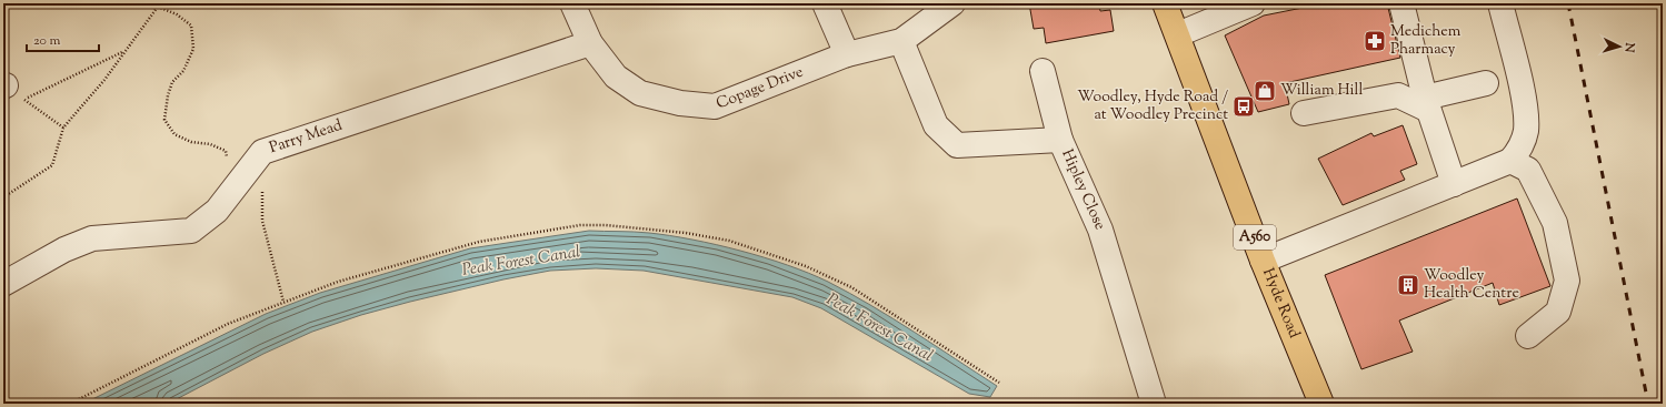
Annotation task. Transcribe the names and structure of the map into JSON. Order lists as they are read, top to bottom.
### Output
{
  "streets": {
    "main road": ["A560", "Hyde Road"],
    "street": ["Copage Drive", "Parry Mead", "Hipley Close"]
  },
  "crossings": [
    ["Copage Drive", "Parry Mead"],
    ["Copage Drive", "Hipley Close"]
  ],
  "water": ["Peak Forest Canal"],
  "places": {
    "pharmacy": ["Medichem Pharmacy"],
    "shop": ["William Hill"],
    "bus stop": ["Woodley, Hyde Road / at Woodley Precinct"],
    "building": ["Woodley Health Centre"]
  },
  "scale_bar": "20 m",
  "north": "right"
}
